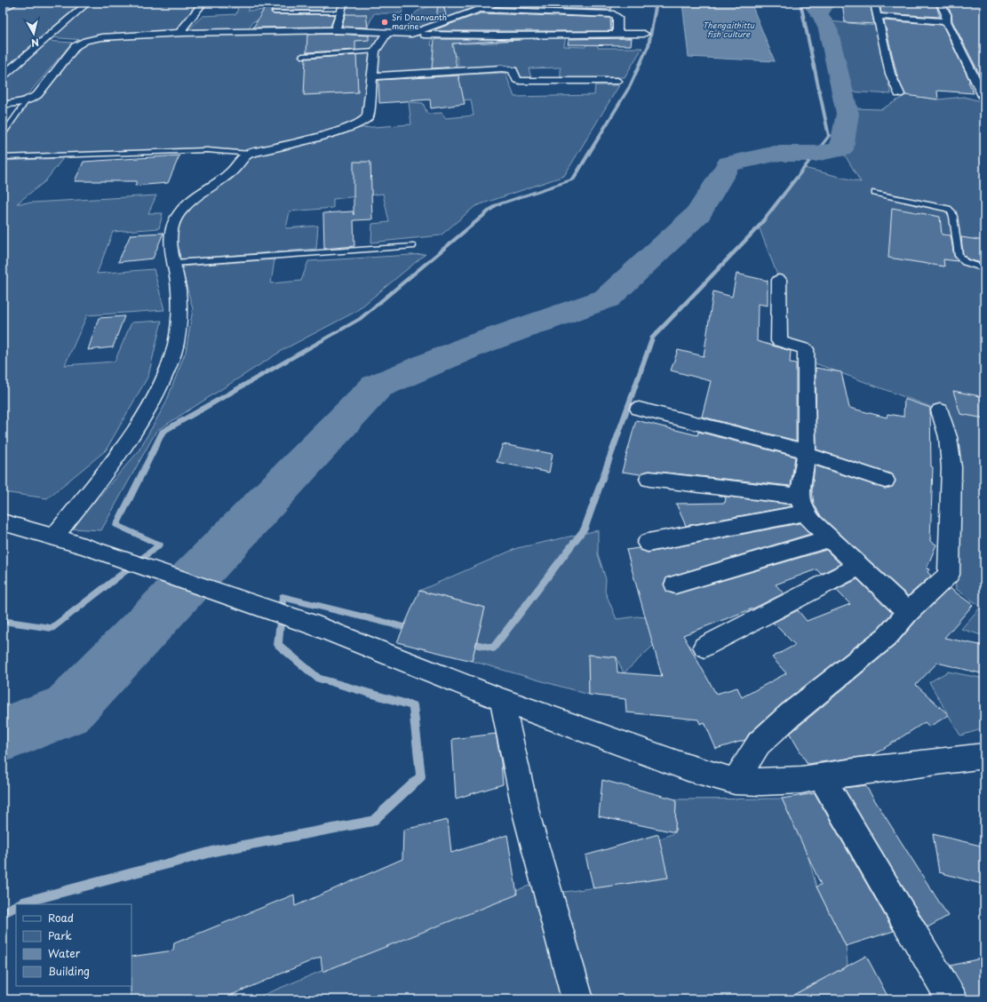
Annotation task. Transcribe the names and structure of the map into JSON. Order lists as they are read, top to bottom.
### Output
{
  "water": ["Thengaithittu fish culture"],
  "places": ["Sri Dhanvanth marine"],
  "legend": [
    "Road",
    "Park",
    "Water",
    "Building"
  ],
  "north": "bottom"
}
